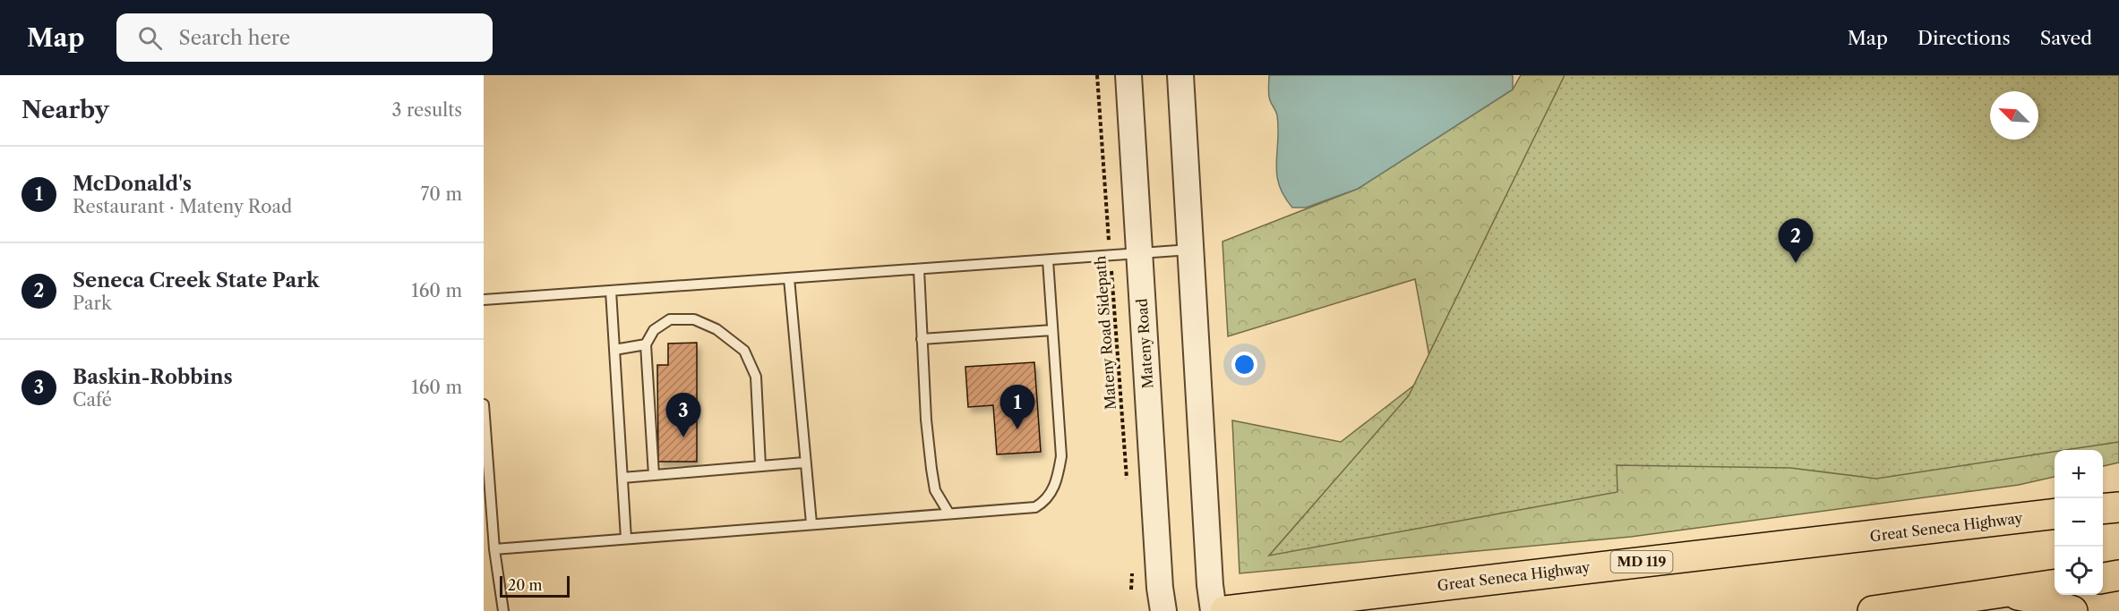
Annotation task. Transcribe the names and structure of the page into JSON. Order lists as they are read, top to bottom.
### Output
{
  "streets": {
    "main road": ["Great Seneca Highway", "MD 119"],
    "street": ["Mateny Road"],
    "path": ["Mateny Road Sidepath"]
  },
  "scale_bar": "20 m",
  "north": "top left",
  "page": {
    "header": "Map",
    "search": "Search here",
    "nav": ["Map", "Directions", "Saved"],
    "heading": ["Nearby", "3 results"],
    "list": [
      {
        "mark": "1",
        "name": "McDonald's",
        "note": "Restaurant · Mateny Road",
        "value": "70 m"
      },
      {
        "mark": "2",
        "name": "Seneca Creek State Park",
        "note": "Park",
        "value": "160 m"
      },
      {
        "mark": "3",
        "name": "Baskin-Robbins",
        "note": "Café",
        "value": "160 m"
      }
    ],
    "pins": ["2", "1", "3"],
    "map_buttons": ["+", "−"],
    "scale": "20 m"
  }
}
